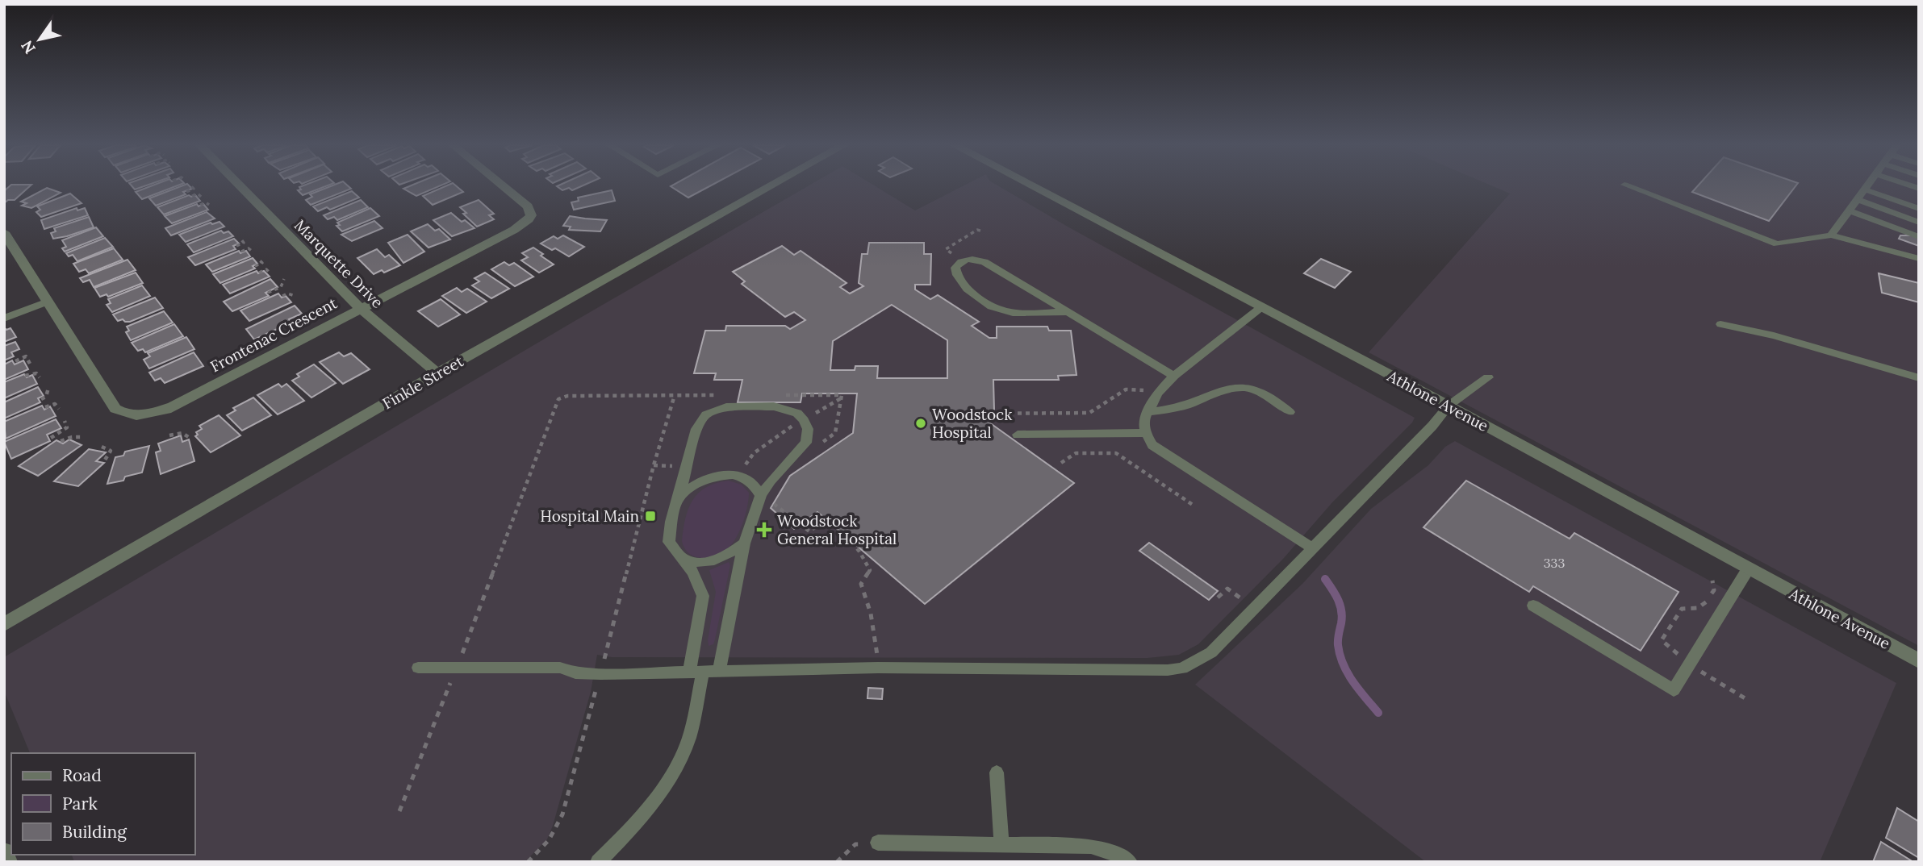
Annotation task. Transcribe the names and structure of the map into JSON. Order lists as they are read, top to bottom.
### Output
{
  "streets": {
    "street": [
      "Marquette Drive",
      "Frontenac Crescent",
      "Finkle Street",
      "Athlone Avenue"
    ]
  },
  "crossings": [
    ["Marquette Drive", "Frontenac Crescent"],
    ["Marquette Drive", "Finkle Street"]
  ],
  "places": {
    "other": ["Woodstock Hospital"],
    "transit": ["Hospital Main"],
    "health": ["Woodstock General Hospital"]
  },
  "house_numbers": ["333"],
  "legend": ["Road", "Park", "Building"],
  "north": "bottom left"
}
